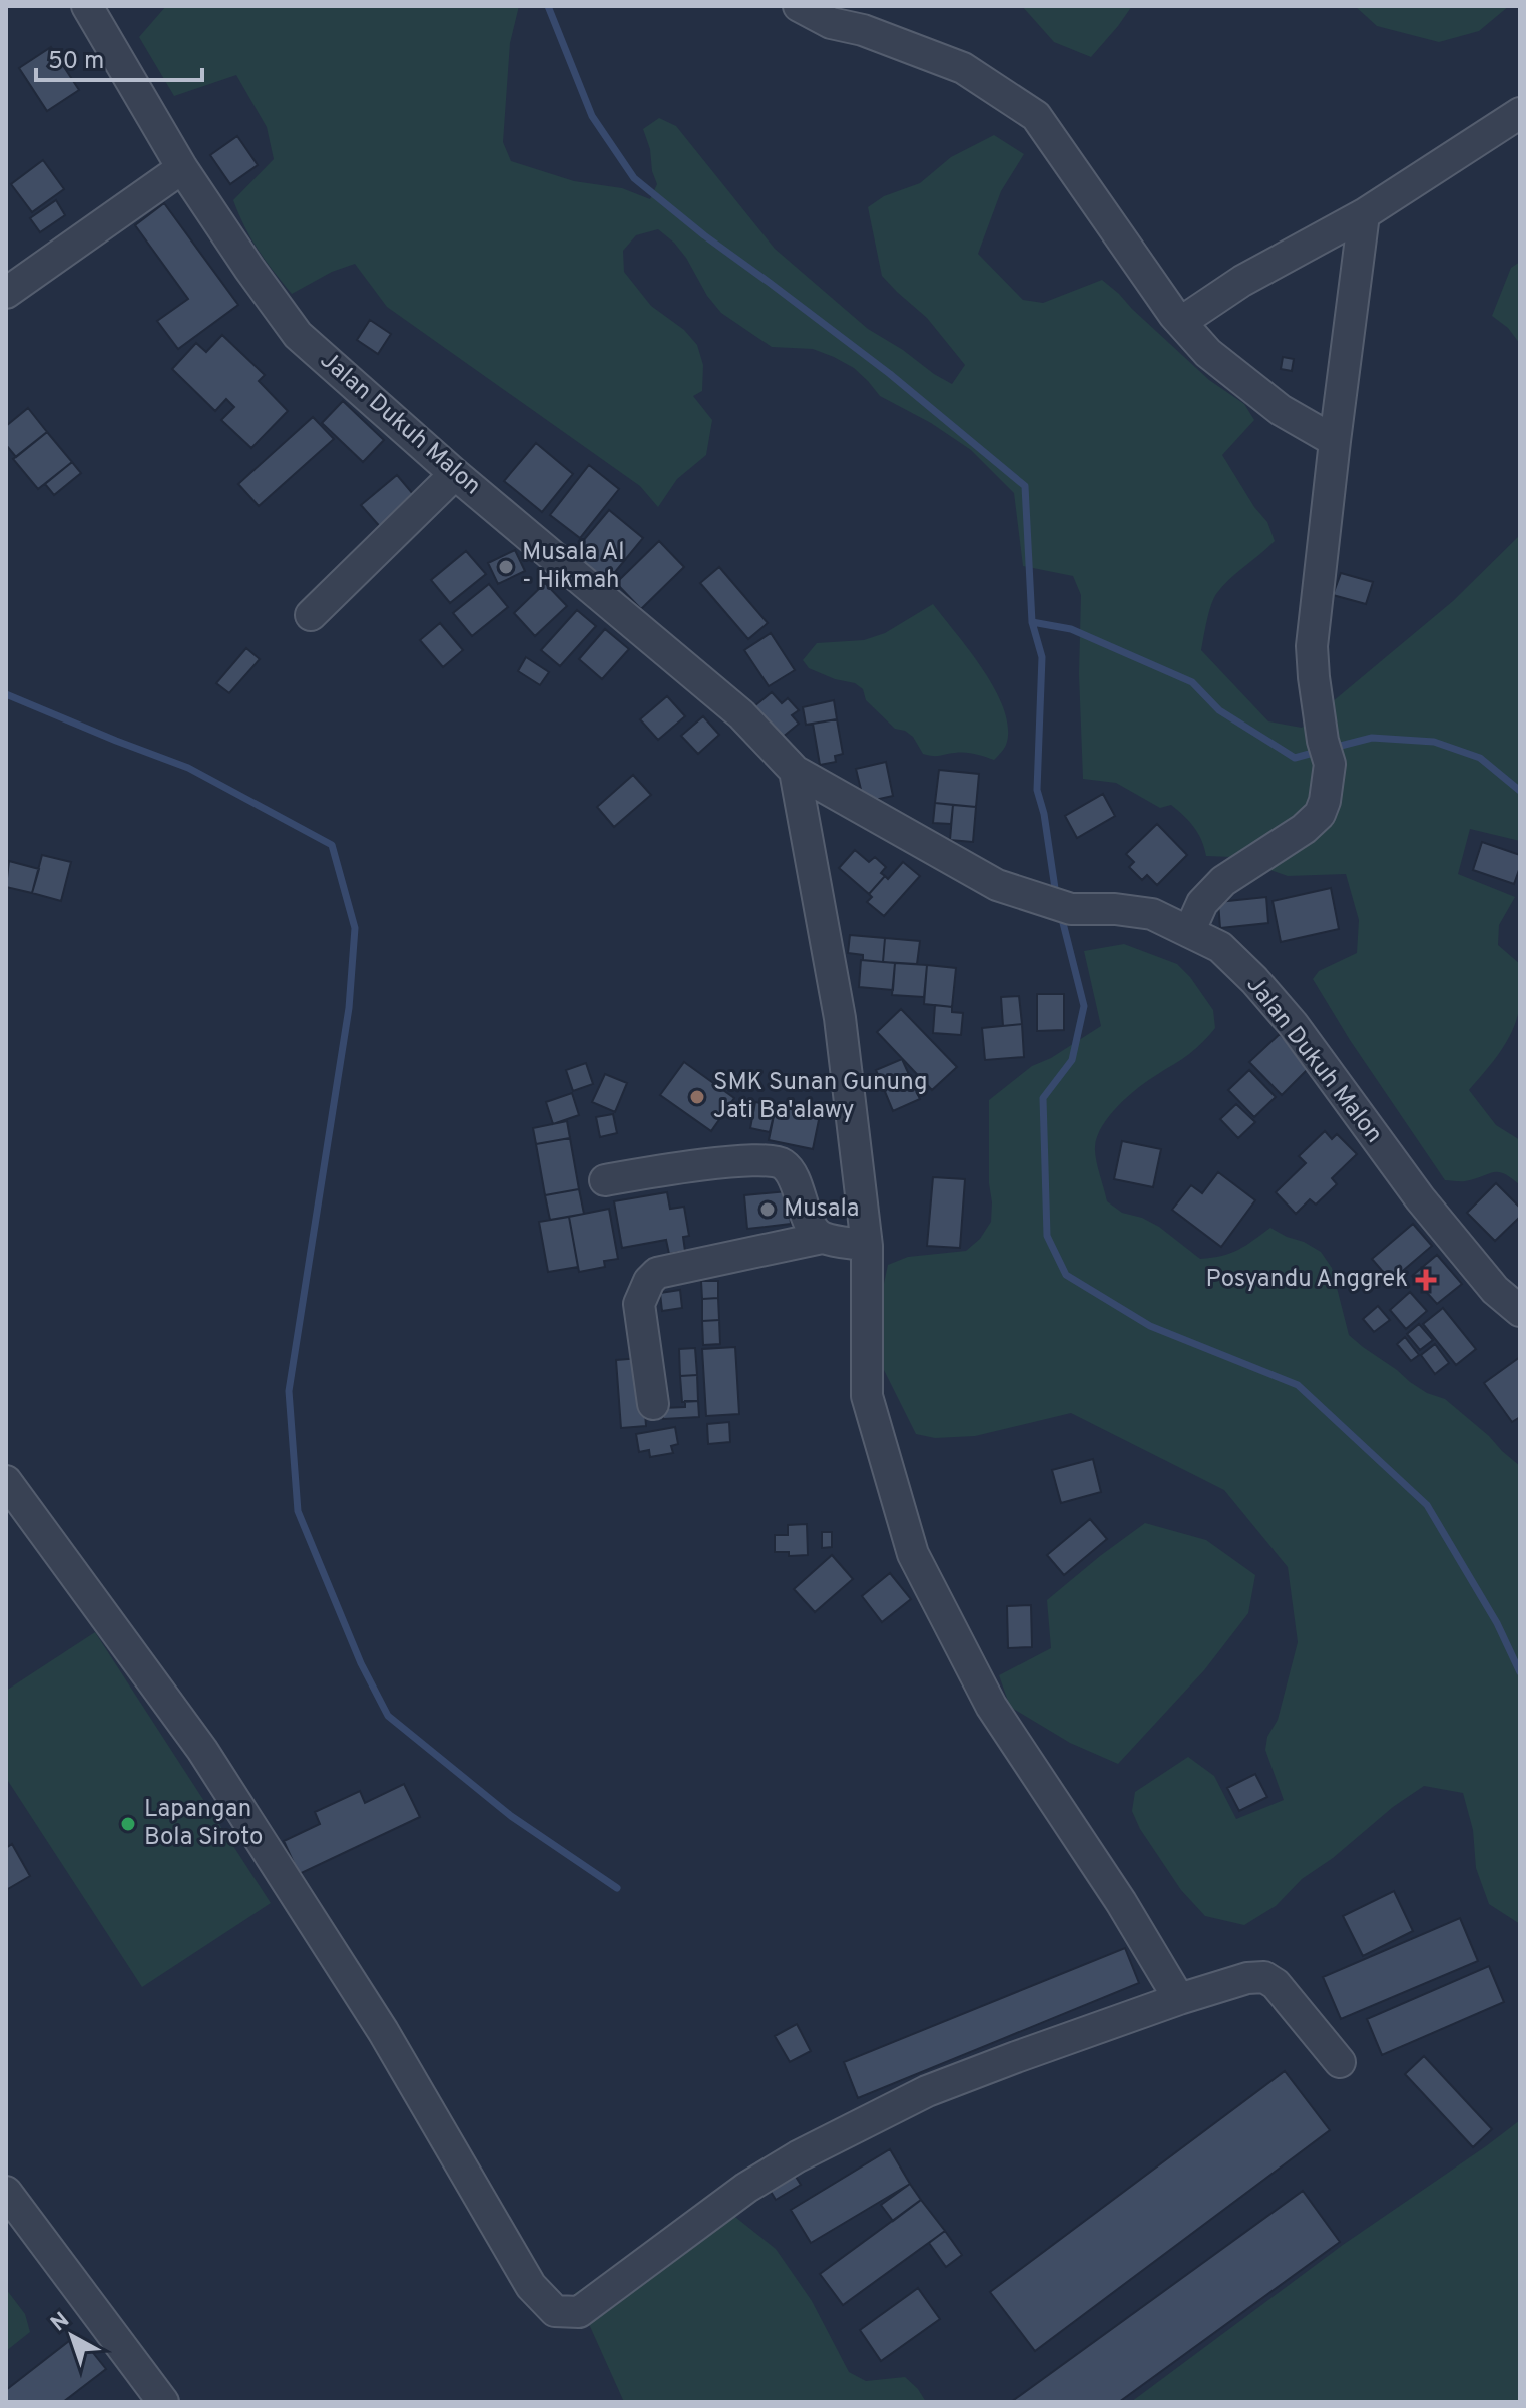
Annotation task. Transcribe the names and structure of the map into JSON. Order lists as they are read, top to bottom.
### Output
{
  "streets": {
    "street": ["Jalan Dukuh Malon"]
  },
  "places": {
    "other": [
      "Musala Al - Hikmah",
      "SMK Sunan Gunung Jati Ba'alawy",
      "Musala",
      "Lapangan Bola Siroto"
    ],
    "health": ["Posyandu Anggrek"]
  },
  "scale_bar": "50 m",
  "north": "top left"
}
